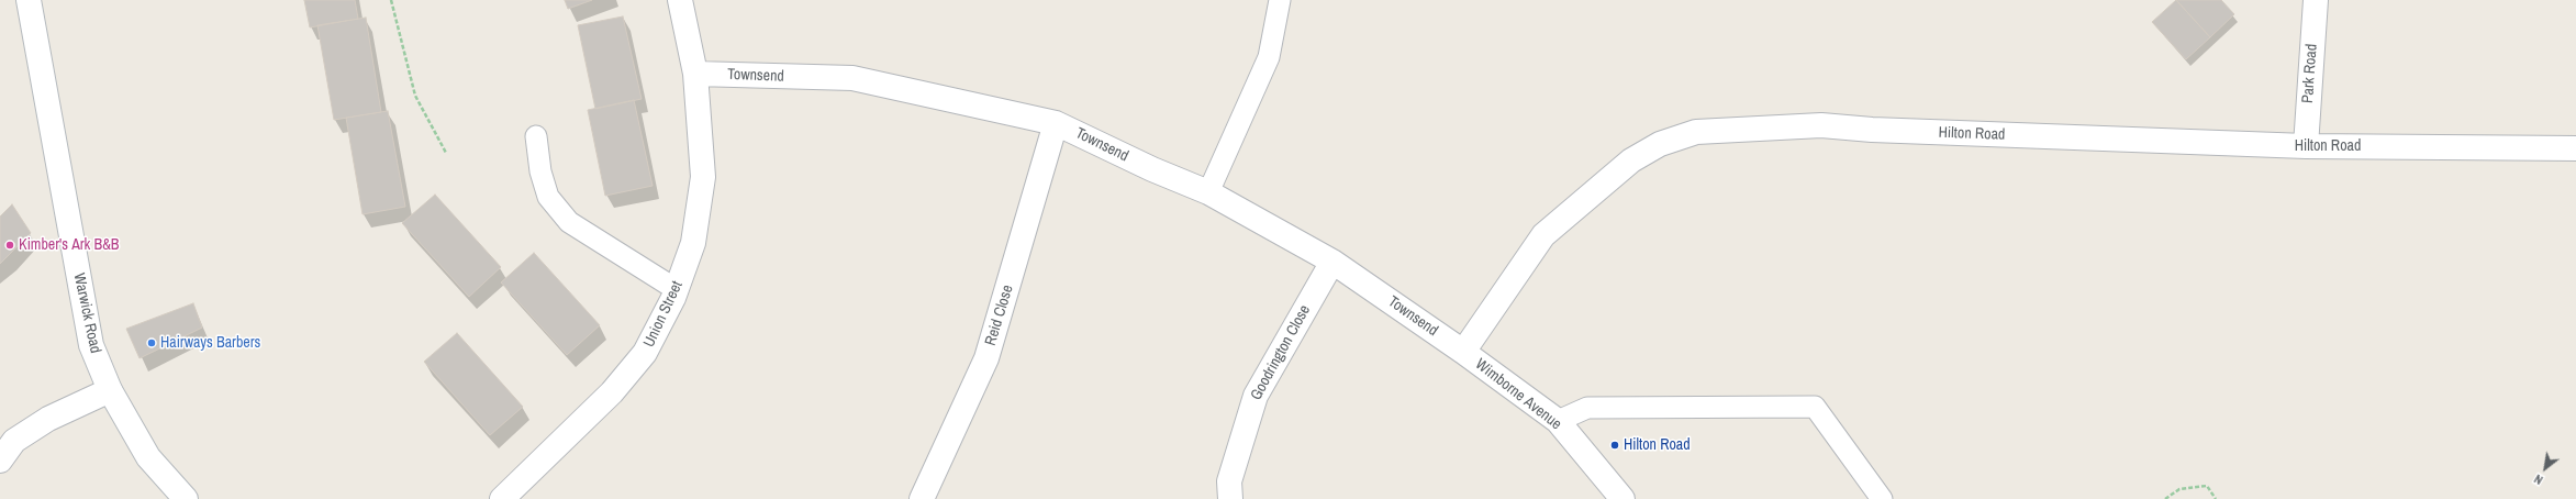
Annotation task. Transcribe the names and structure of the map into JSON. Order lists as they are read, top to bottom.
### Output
{
  "streets": {
    "street": [
      "Park Road",
      "Townsend",
      "Hilton Road",
      "Warwick Road",
      "Union Street",
      "Reid Close",
      "Goodrington Close",
      "Wimborne Avenue"
    ]
  },
  "crossings": [
    ["Park Road", "Hilton Road"],
    ["Townsend", "Hilton Road"],
    ["Townsend", "Union Street"],
    ["Townsend", "Reid Close"],
    ["Townsend", "Goodrington Close"],
    ["Townsend", "Wimborne Avenue"],
    ["Hilton Road", "Wimborne Avenue"]
  ],
  "places": ["Kimber's Ark B&B", "Hairways Barbers", "Hilton Road"],
  "north": "bottom left"
}
